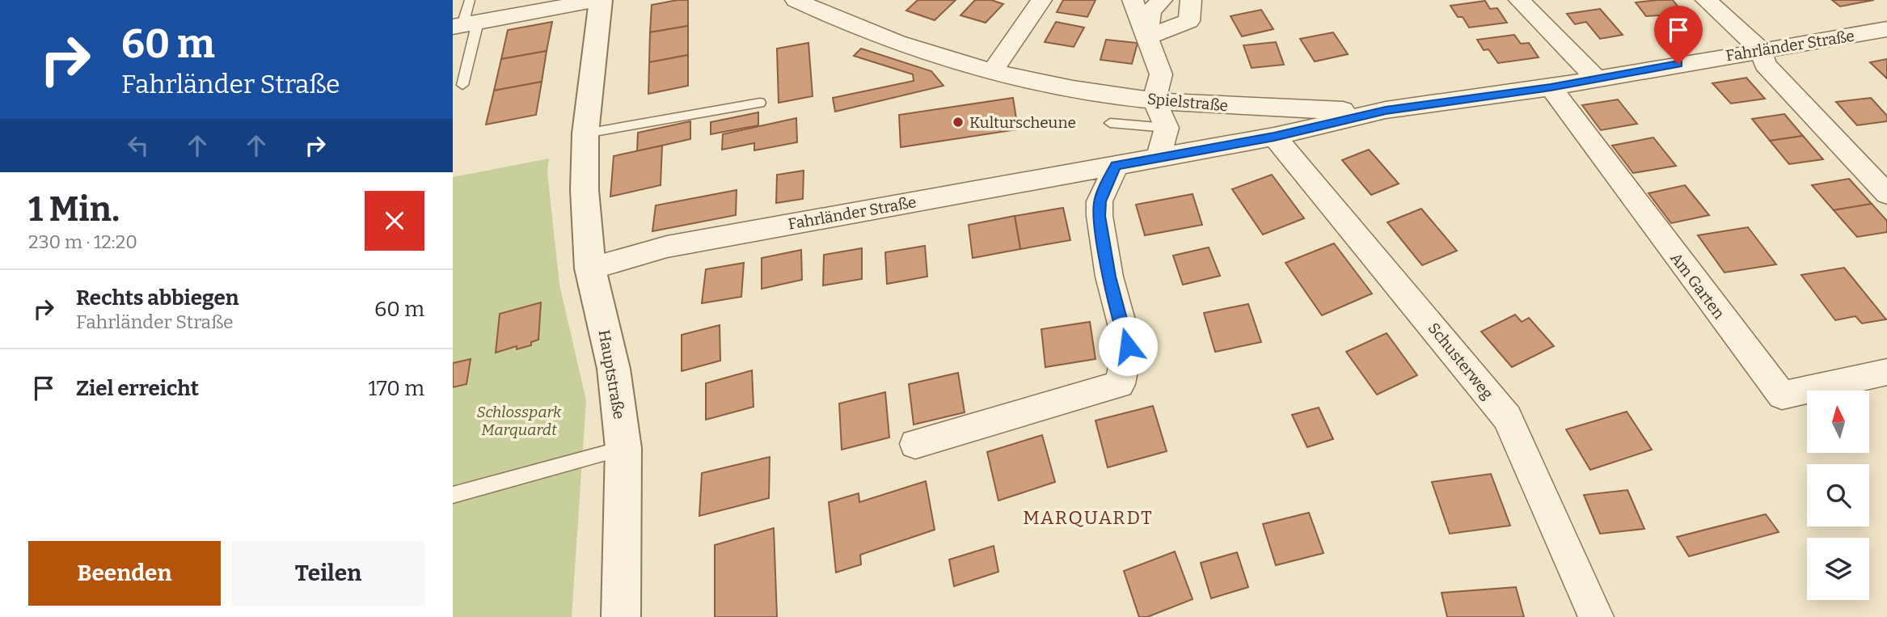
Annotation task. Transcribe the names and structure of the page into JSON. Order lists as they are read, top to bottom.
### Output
{
  "streets": {
    "street": [
      "Fahrländer Straße",
      "Spielstraße",
      "Am Garten",
      "Schusterweg",
      "Hauptstraße"
    ]
  },
  "crossings": [
    ["Fahrländer Straße", "Spielstraße"],
    ["Fahrländer Straße", "Am Garten"],
    ["Fahrländer Straße", "Schusterweg"],
    ["Fahrländer Straße", "Hauptstraße"]
  ],
  "districts": ["MARQUARDT"],
  "parks": ["Schlosspark Marquardt"],
  "places": ["Kulturscheune"],
  "north": "top",
  "page": {
    "turn": ["60 m", "Fahrländer Straße"],
    "heading": ["1 Min.", "230 m · 12:20"],
    "list": [
      {
        "name": "Rechts abbiegen",
        "note": "Fahrländer Straße",
        "value": "60 m"
      },
      {
        "name": "Ziel erreicht",
        "value": "170 m"
      }
    ],
    "buttons": ["Beenden", "Teilen"]
  }
}
